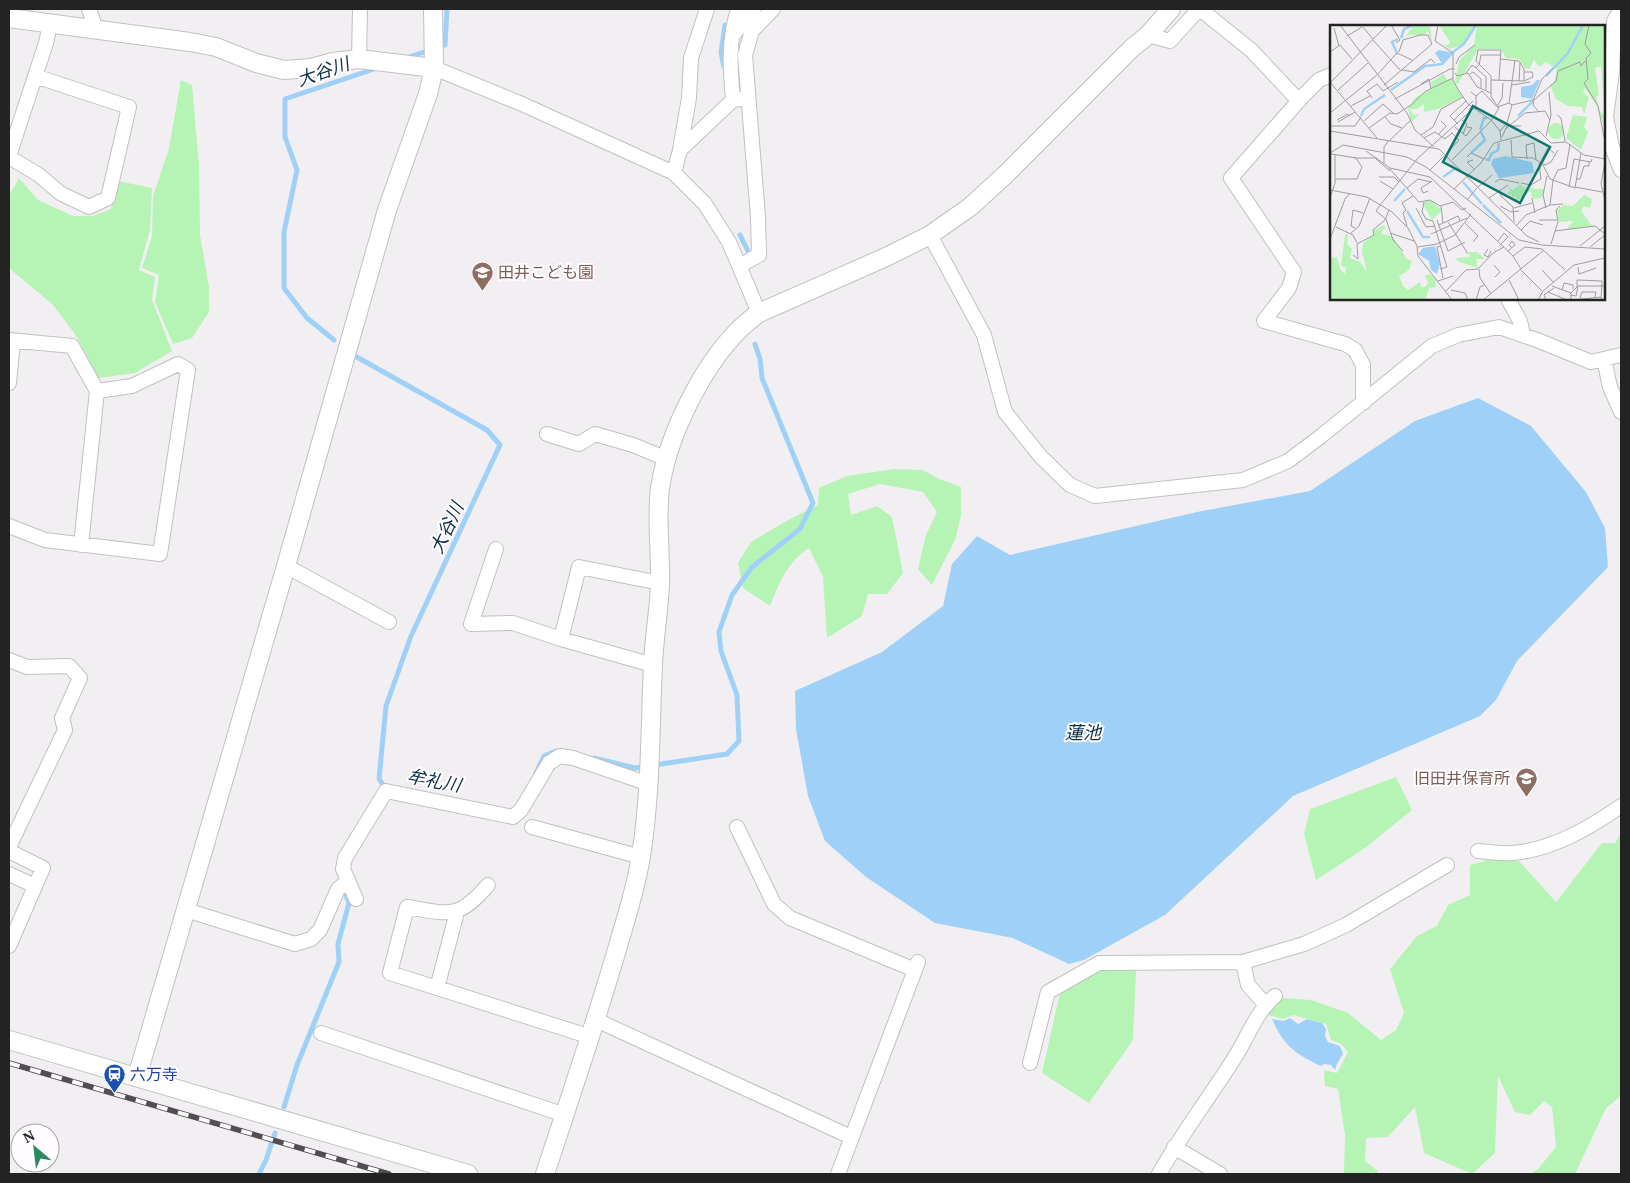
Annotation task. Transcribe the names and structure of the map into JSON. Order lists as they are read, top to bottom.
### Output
{
  "water": ["大谷川", "蓮池", "牟礼川"],
  "places": {
    "school or university": ["田井こども園", "旧田井保育所"],
    "station": ["六万寺"]
  },
  "north": "top left"
}
